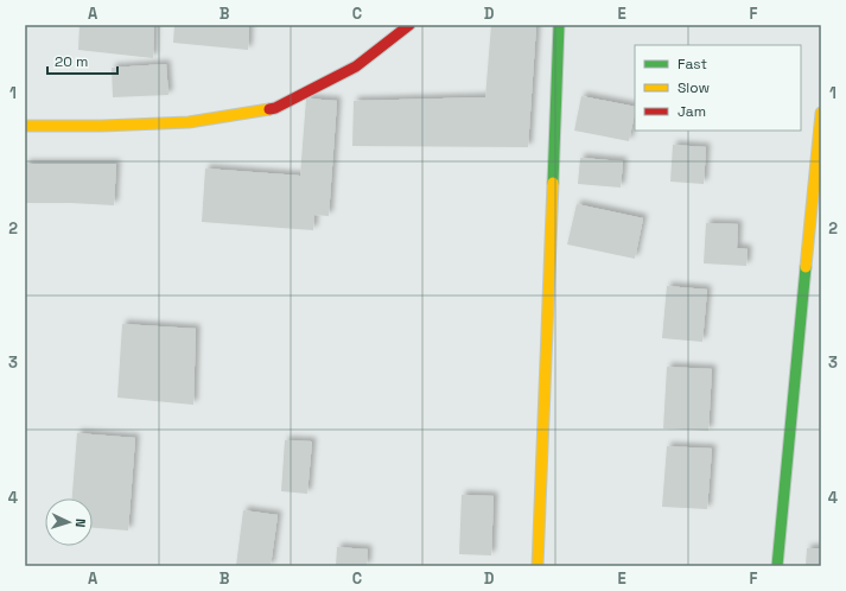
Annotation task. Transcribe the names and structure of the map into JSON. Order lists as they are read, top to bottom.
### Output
{
  "legend": ["Fast", "Slow", "Jam"],
  "scale_bar": "20 m",
  "north": "right",
  "grid": {
    "columns": [
      "A",
      "B",
      "C",
      "D",
      "E",
      "F"
    ],
    "rows": [
      "1",
      "2",
      "3",
      "4"
    ]
  }
}
